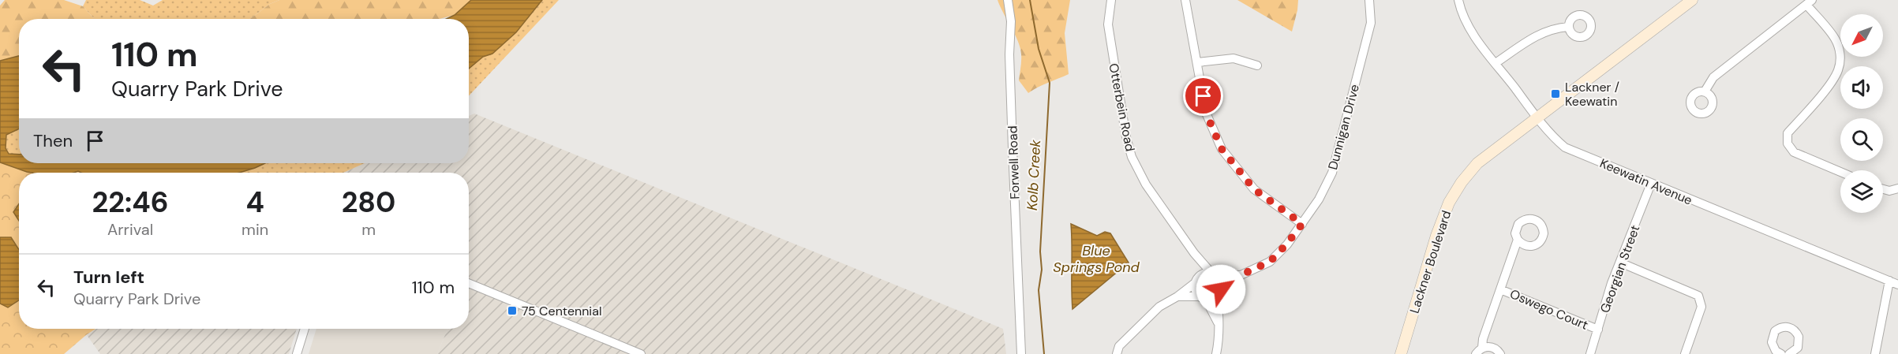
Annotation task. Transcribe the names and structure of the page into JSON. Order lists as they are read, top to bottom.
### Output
{
  "streets": {
    "main road": ["Lackner Boulevard"],
    "street": [
      "Otterbein Road",
      "Dunnigan Drive",
      "Forwell Road",
      "Keewatin Avenue",
      "Georgian Street",
      "Oswego Court"
    ]
  },
  "crossings": [
    ["Otterbein Road", "Dunnigan Drive"],
    ["Keewatin Avenue", "Lackner Boulevard"],
    ["Keewatin Avenue", "Georgian Street"],
    ["Georgian Street", "Oswego Court"]
  ],
  "water": ["Kolb Creek", "Blue Springs Pond"],
  "places": {
    "transit": ["Lackner / Keewatin", "75 Centennial"]
  },
  "north": "bottom left",
  "page": {
    "turn": ["110 m", "Quarry Park Drive"],
    "then": "Then",
    "eta": [
      "22:46",
      "Arrival",
      "4",
      "min",
      "280",
      "m"
    ],
    "list": [
      {
        "name": "Turn left",
        "note": "Quarry Park Drive",
        "value": "110 m"
      }
    ]
  }
}
